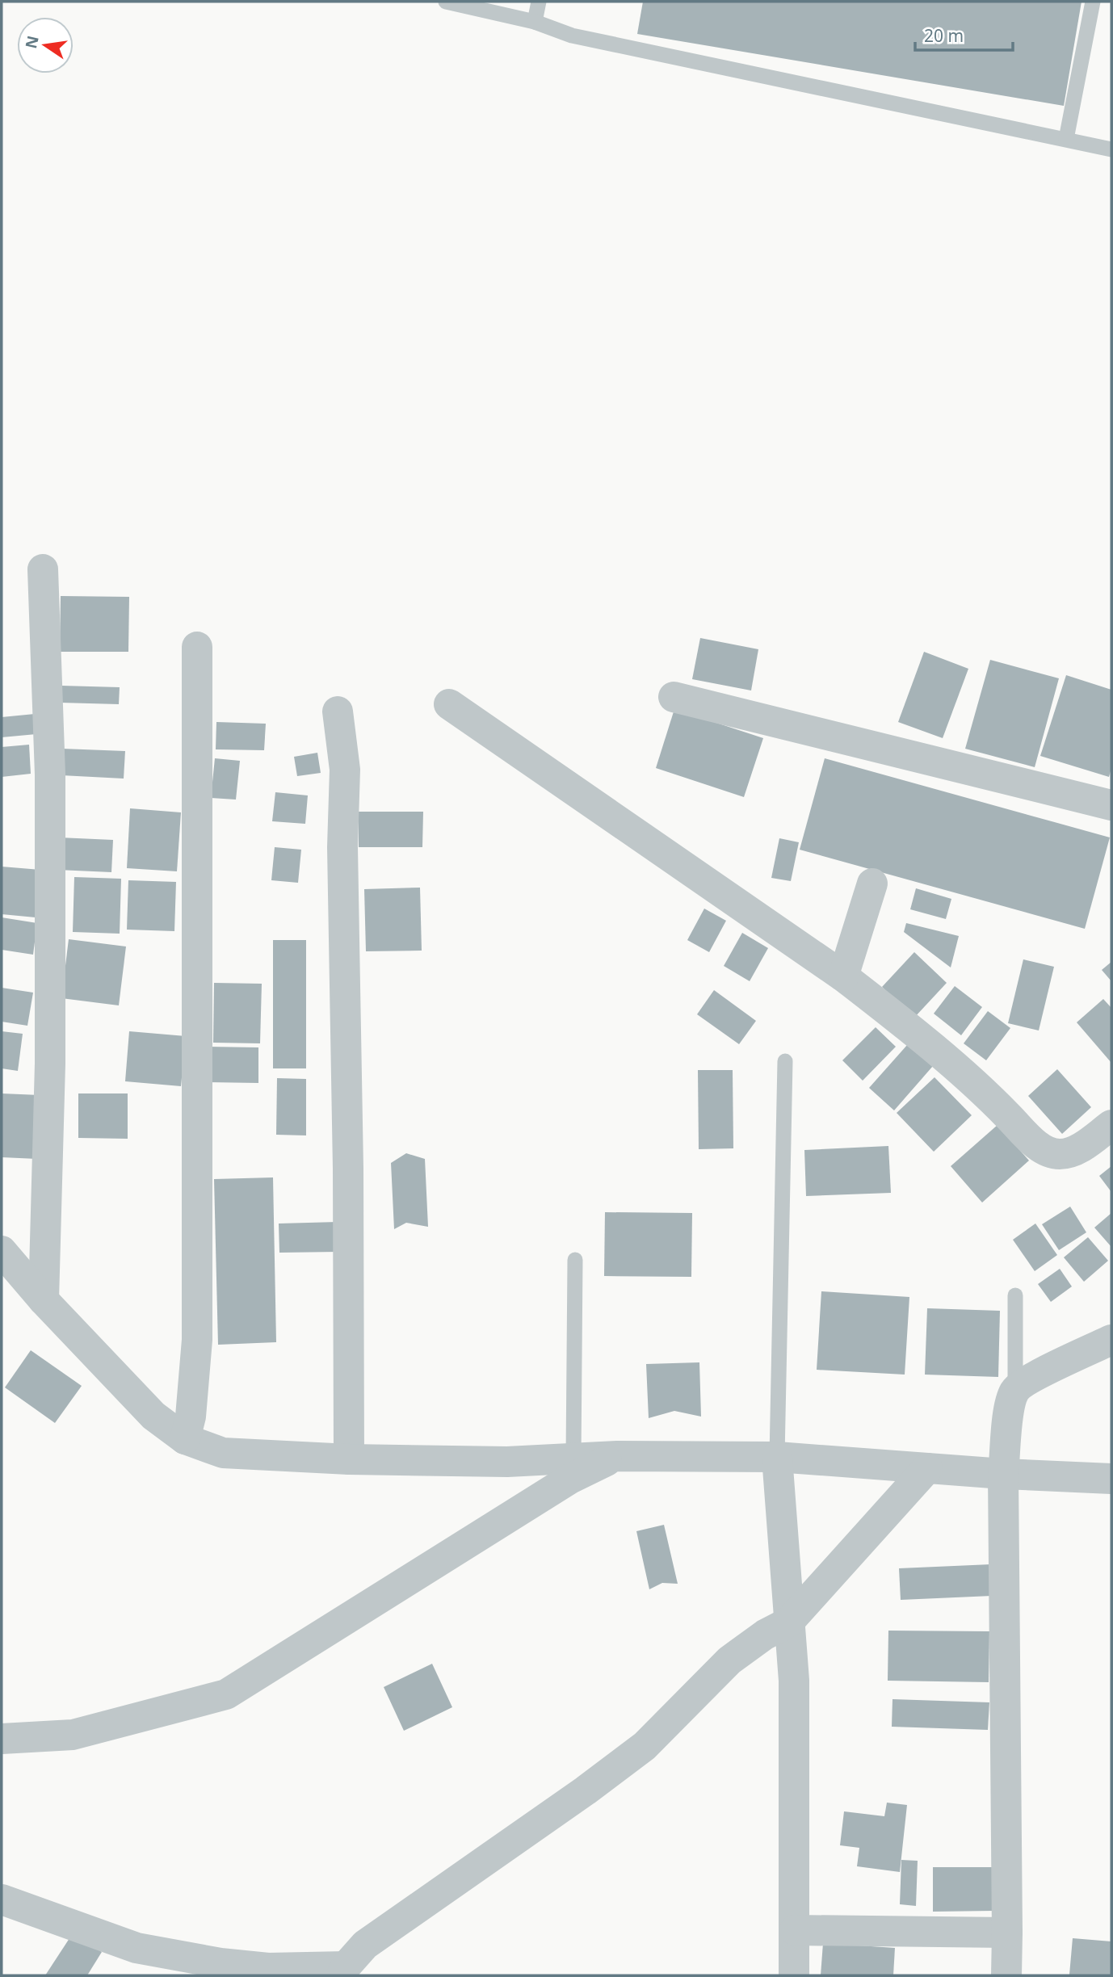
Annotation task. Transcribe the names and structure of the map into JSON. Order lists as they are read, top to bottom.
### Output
{
  "scale_bar": "20 m",
  "north": "left"
}
